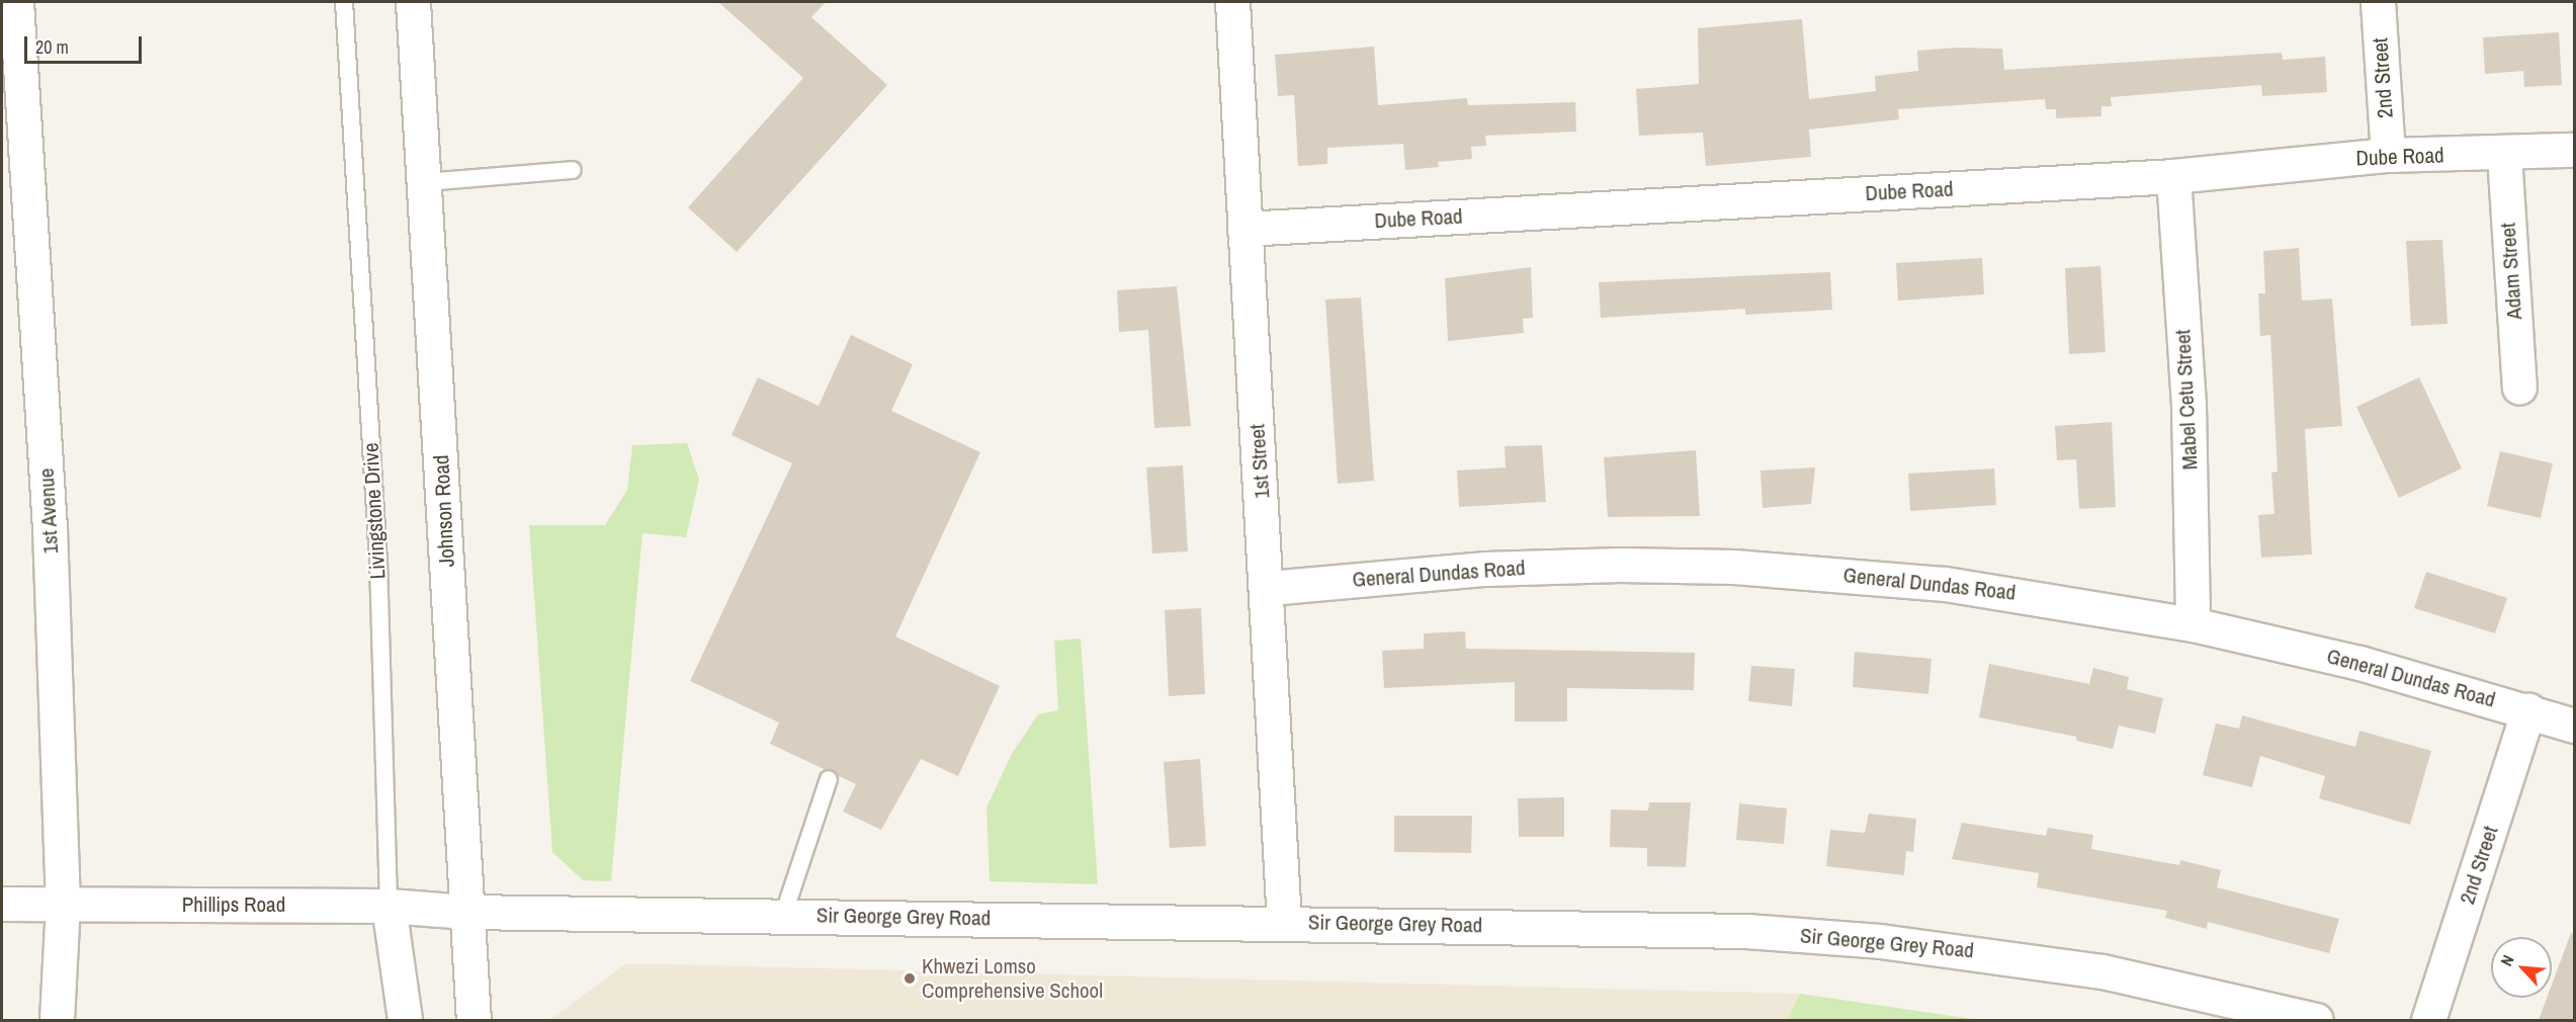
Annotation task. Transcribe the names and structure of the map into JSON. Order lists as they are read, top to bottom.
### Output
{
  "streets": {
    "street": [
      "2nd Street",
      "Dube Road",
      "Adam Street",
      "Mabel Cetu Street",
      "1st Street",
      "1st Avenue",
      "Livingstone Drive",
      "Johnson Road",
      "General Dundas Road",
      "Phillips Road",
      "Sir George Grey Road"
    ]
  },
  "crossings": [
    ["2nd Street", "Dube Road"],
    ["2nd Street", "General Dundas Road"],
    ["Dube Road", "Adam Street"],
    ["Dube Road", "Mabel Cetu Street"],
    ["Dube Road", "1st Street"],
    ["Mabel Cetu Street", "General Dundas Road"],
    ["1st Street", "General Dundas Road"],
    ["1st Street", "Sir George Grey Road"],
    ["1st Avenue", "Phillips Road"],
    ["Livingstone Drive", "Phillips Road"],
    ["Johnson Road", "Phillips Road"],
    ["Johnson Road", "Sir George Grey Road"],
    ["Phillips Road", "Sir George Grey Road"]
  ],
  "places": ["Khwezi Lomso Comprehensive School"],
  "scale_bar": "20 m",
  "north": "top left"
}
